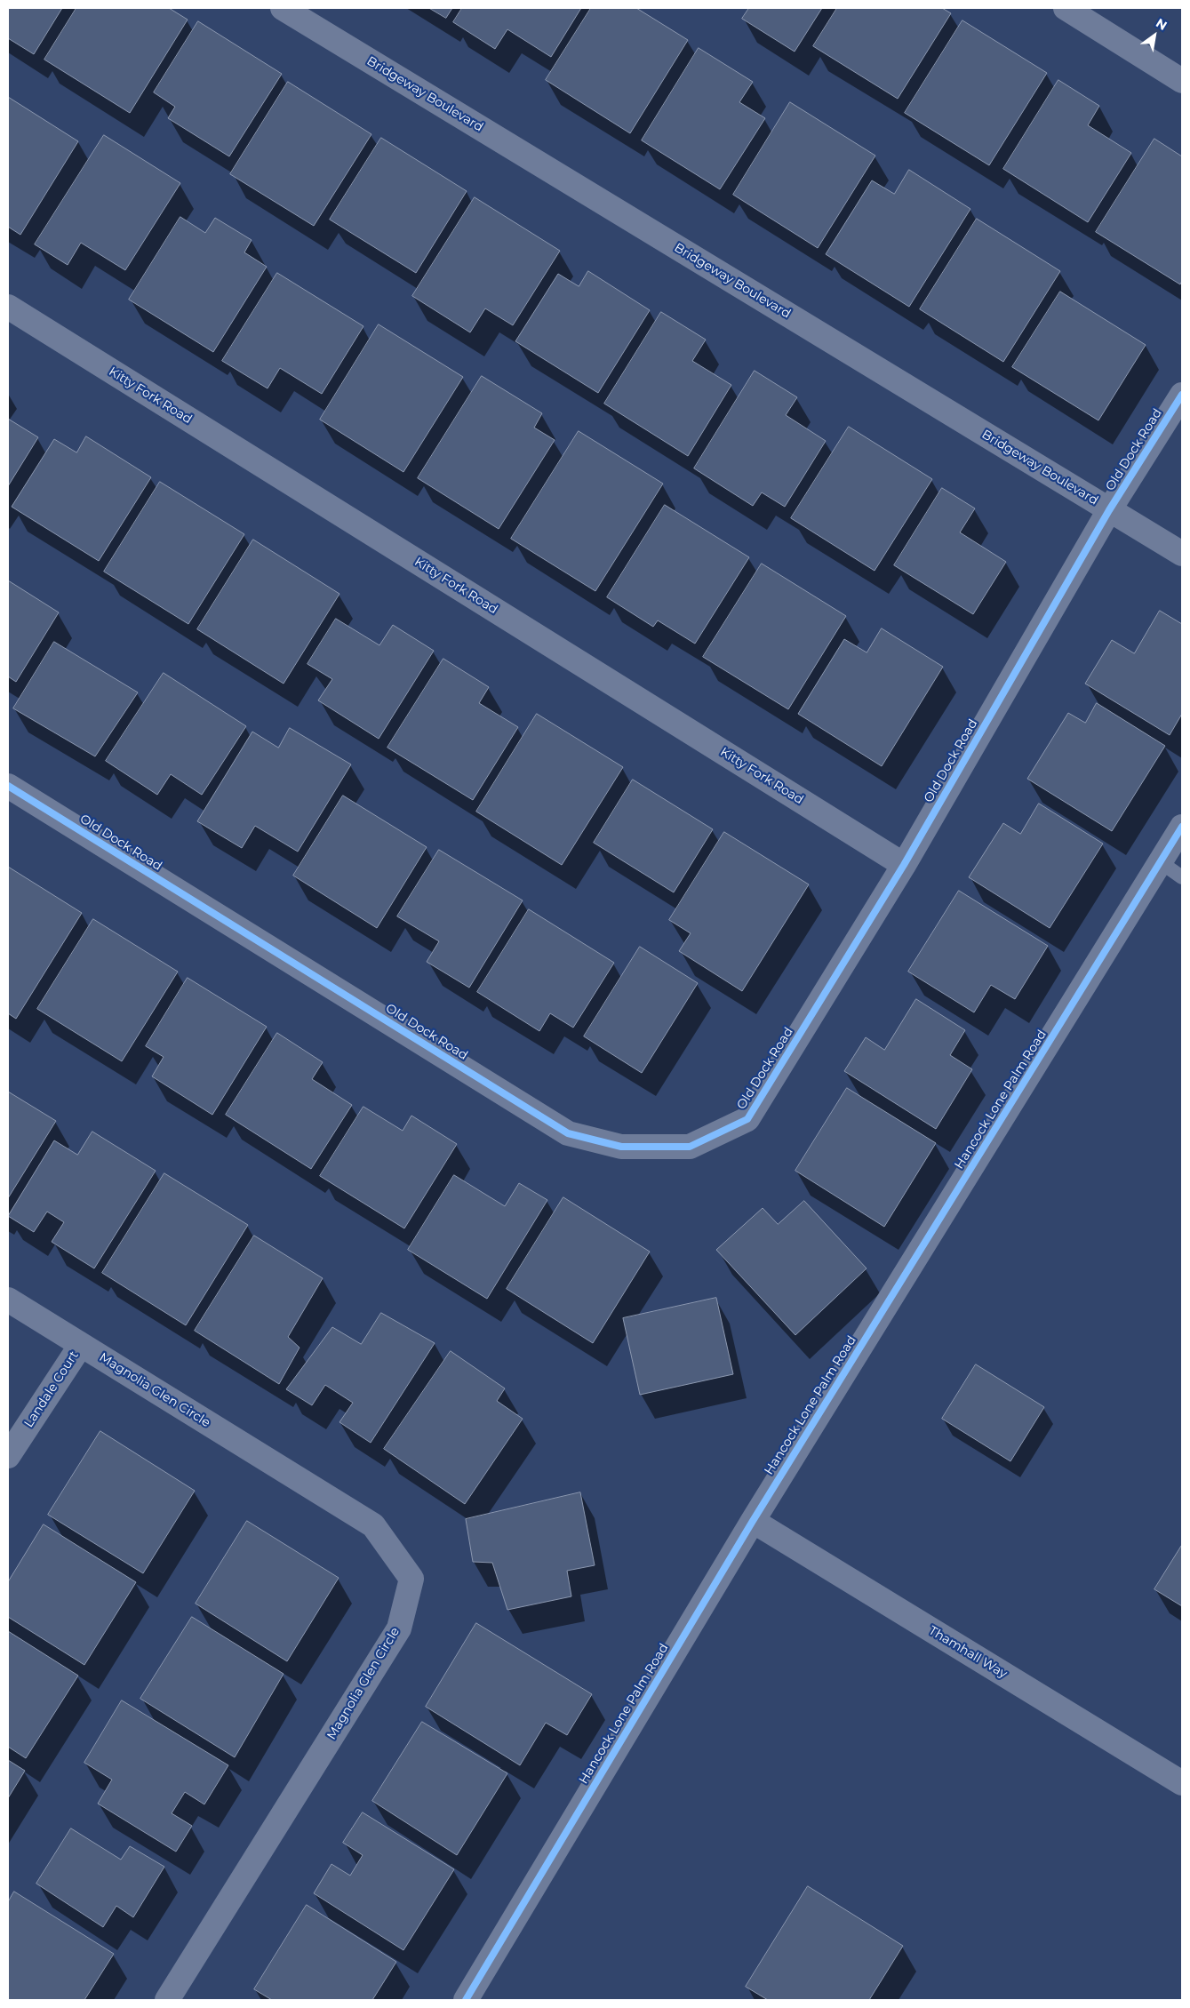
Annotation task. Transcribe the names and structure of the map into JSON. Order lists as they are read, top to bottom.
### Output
{
  "streets": {
    "street": [
      "Bridgeway Boulevard",
      "Kitty Fork Road",
      "Old Dock Road",
      "Hancock Lone Palm Road",
      "Landale Court",
      "Magnolia Glen Circle",
      "Thamhall Way"
    ]
  },
  "crossings": [
    ["Bridgeway Boulevard", "Old Dock Road"],
    ["Kitty Fork Road", "Old Dock Road"],
    ["Hancock Lone Palm Road", "Thamhall Way"],
    ["Landale Court", "Magnolia Glen Circle"]
  ],
  "north": "top right"
}
